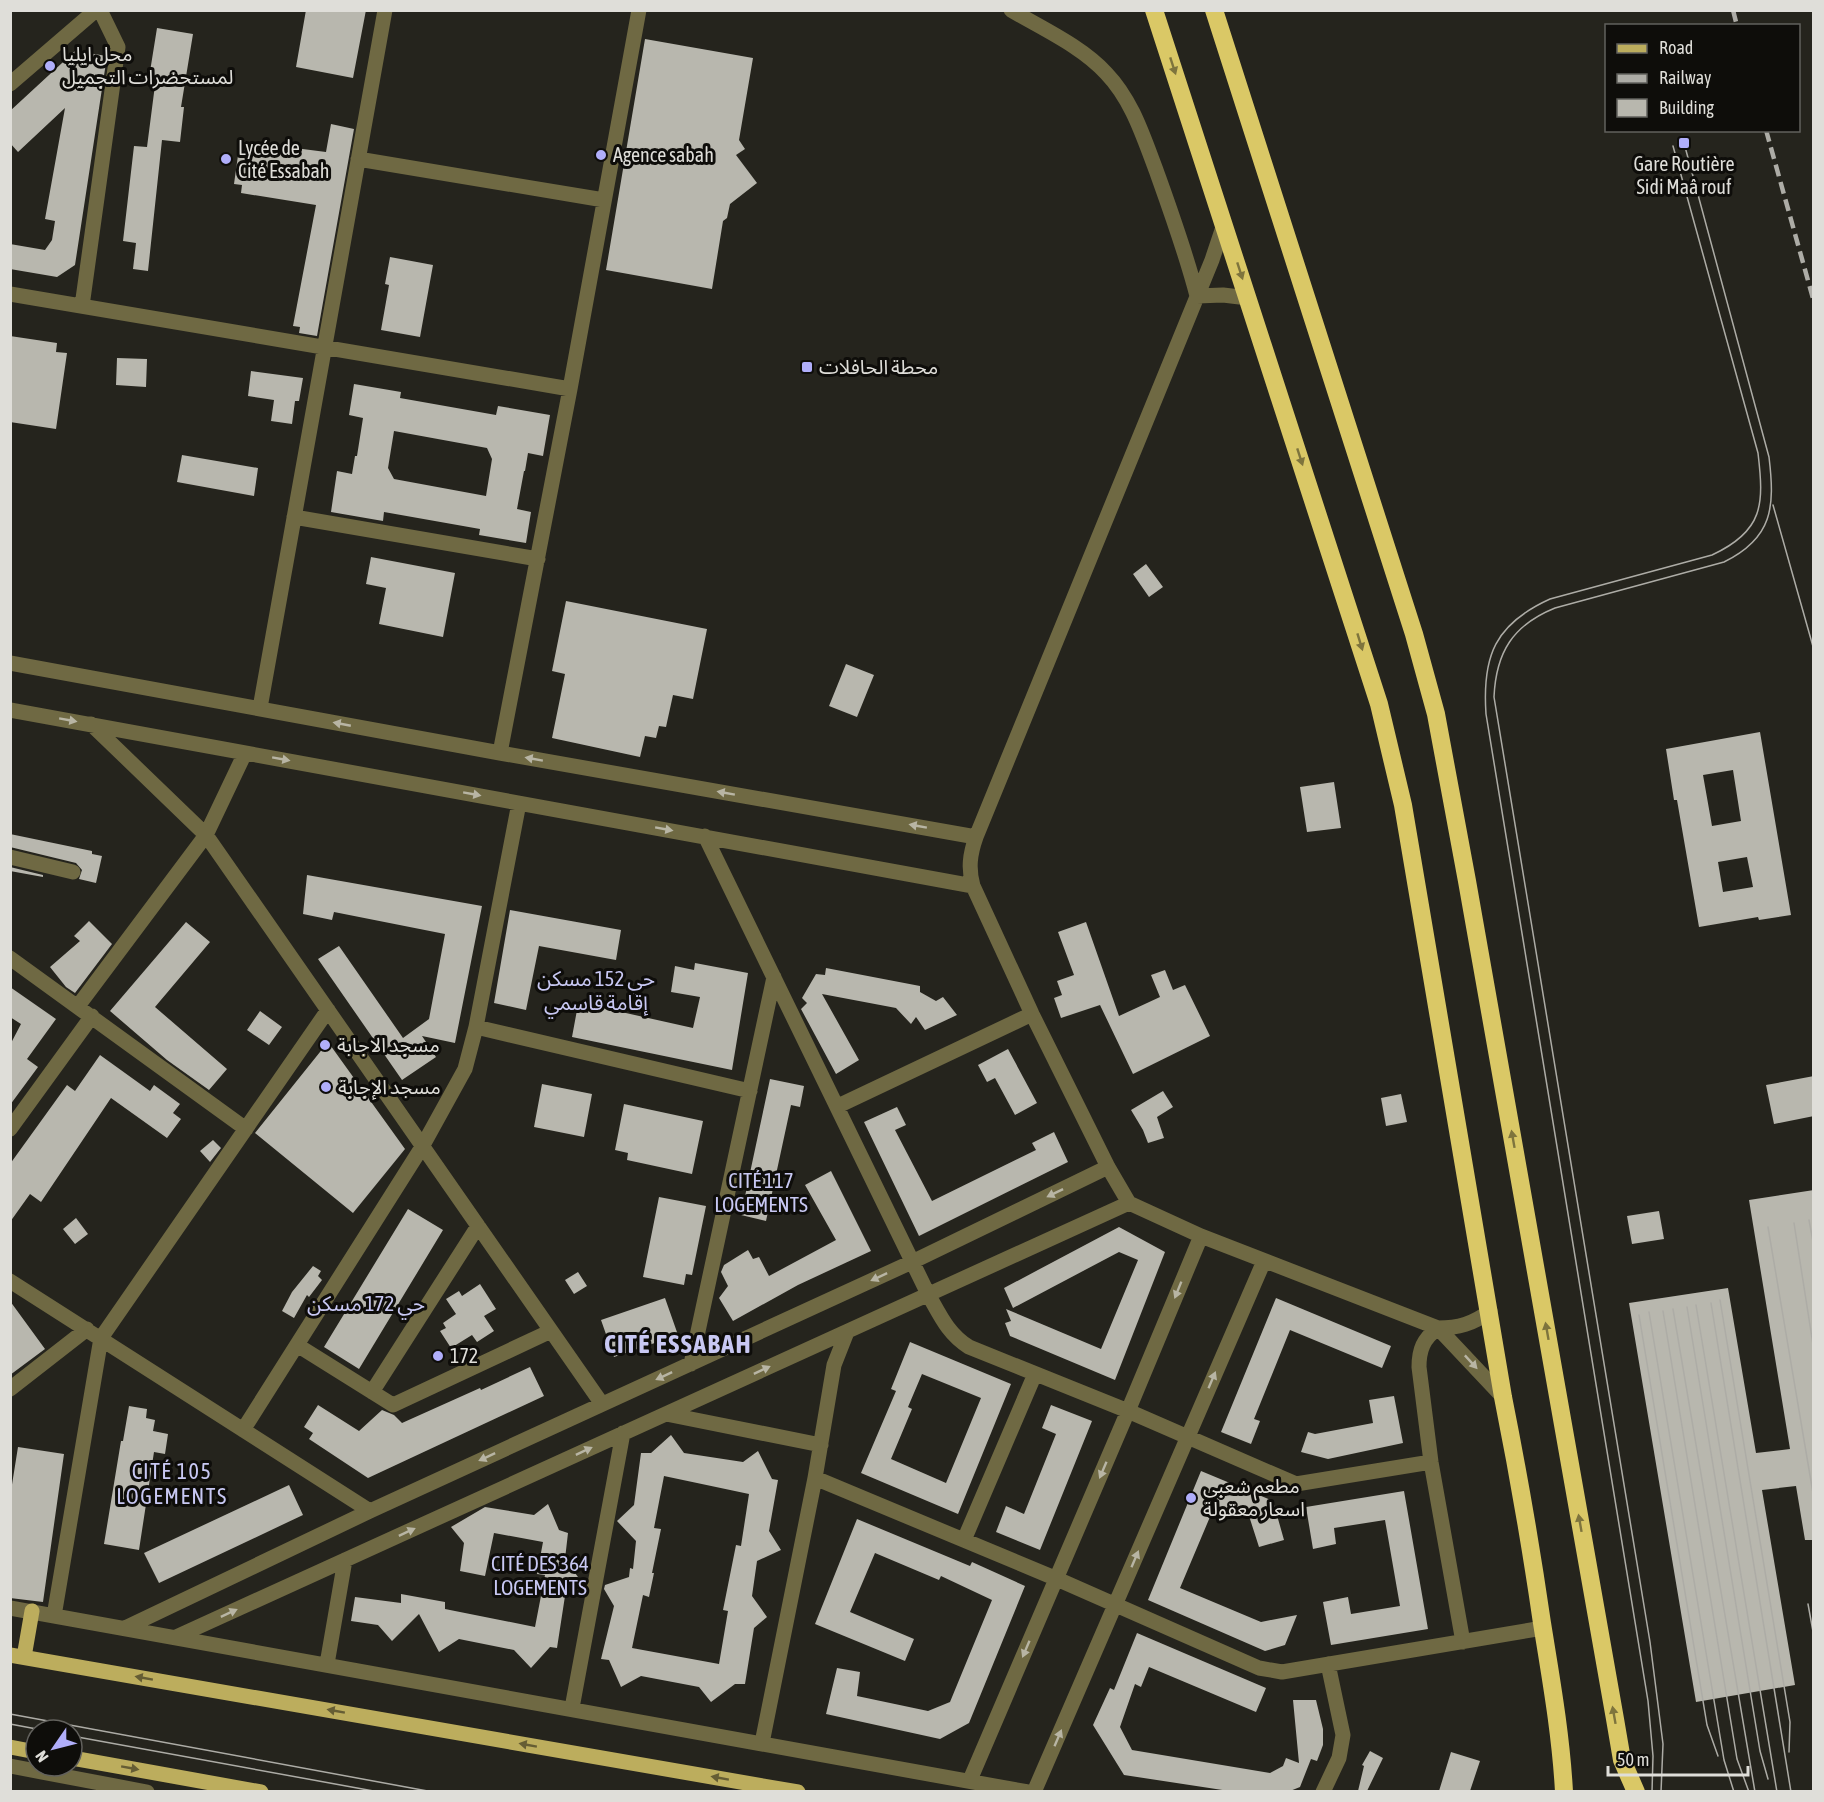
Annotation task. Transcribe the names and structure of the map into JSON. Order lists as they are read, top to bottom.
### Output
{
  "districts": [
    "حي 152 مسكن إقامة قاسمي",
    "CITÉ 117 LOGEMENTS",
    "حي 172 مسكن",
    "CITÉ ESSABAH",
    "CITÉ 105 LOGEMENTS",
    "CITÉ DES 364 LOGEMENTS"
  ],
  "places": {
    "other": [
      "محل ايليا لمستحضرات التجميل",
      "Agence sabah",
      "Lycée de Cité Essabah",
      "مسجد الاجابة",
      "مسجد الإجابة",
      "172",
      "مطعم شعبي اسعار معقولة"
    ],
    "transit": ["Gare Routière Sidi Maâ rouf", "محطة الحافلات"]
  },
  "legend": ["Road", "Railway", "Building"],
  "scale_bar": "50 m",
  "north": "bottom left"
}
